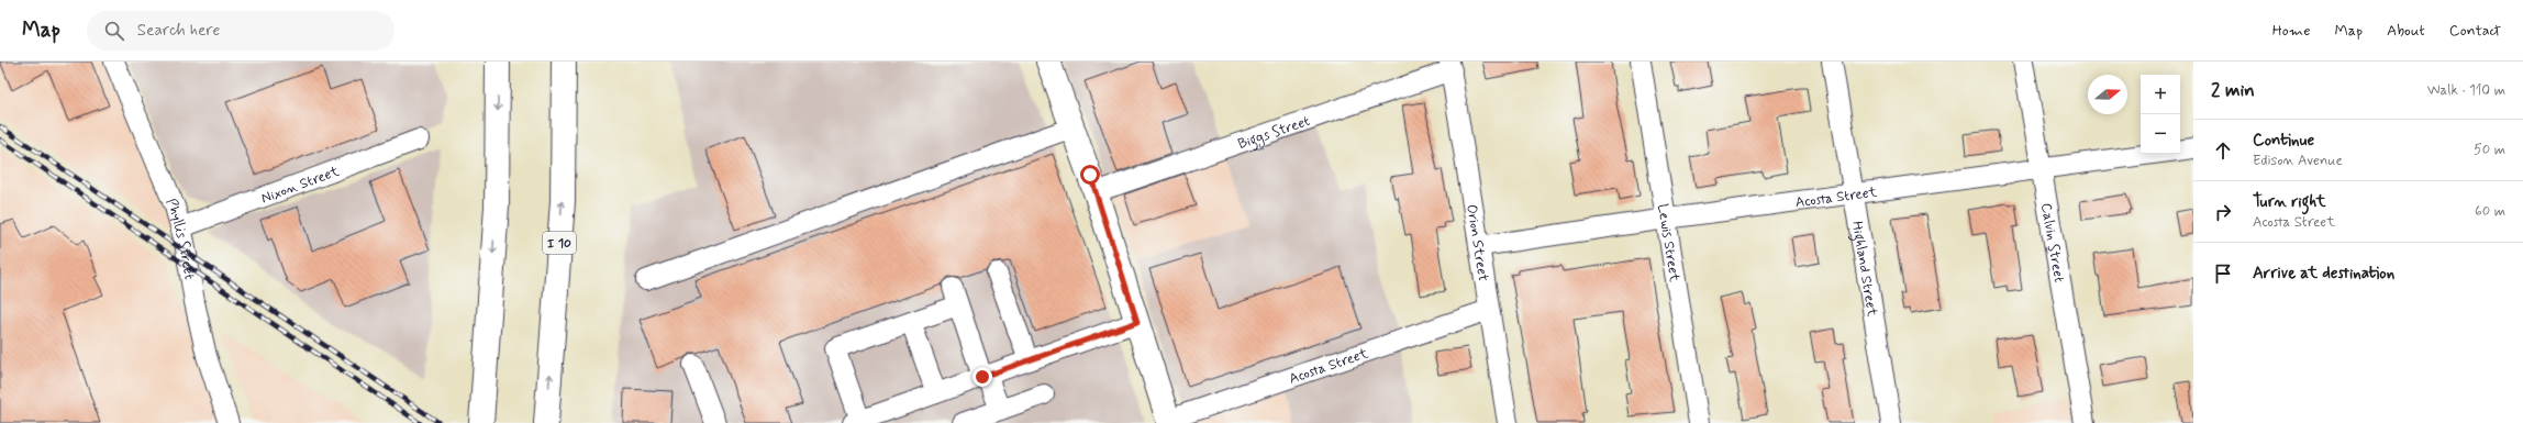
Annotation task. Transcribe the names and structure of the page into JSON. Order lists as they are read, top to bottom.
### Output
{
  "streets": {
    "main road": ["I 10"],
    "street": [
      "Biggs Street",
      "Nixon Street",
      "Acosta Street",
      "Phyllis Street",
      "Lewis Street",
      "Calvin Street",
      "Orion Street",
      "Highland Street"
    ]
  },
  "crossings": [
    ["Biggs Street", "Orion Street"],
    ["Nixon Street", "Phyllis Street"],
    ["Acosta Street", "Lewis Street"],
    ["Acosta Street", "Calvin Street"],
    ["Acosta Street", "Orion Street"],
    ["Acosta Street", "Highland Street"]
  ],
  "north": "right",
  "page": {
    "header": "Map",
    "search": "Search here",
    "nav": [
      "Home",
      "Map",
      "About",
      "Contact"
    ],
    "heading": ["2 min", "Walk · 110 m"],
    "map_buttons": ["+", "−"],
    "list": [
      ["Continue", "Edison Avenue", "50 m"],
      ["Turn right", "Acosta Street", "60 m"],
      "Arrive at destination"
    ]
  }
}
